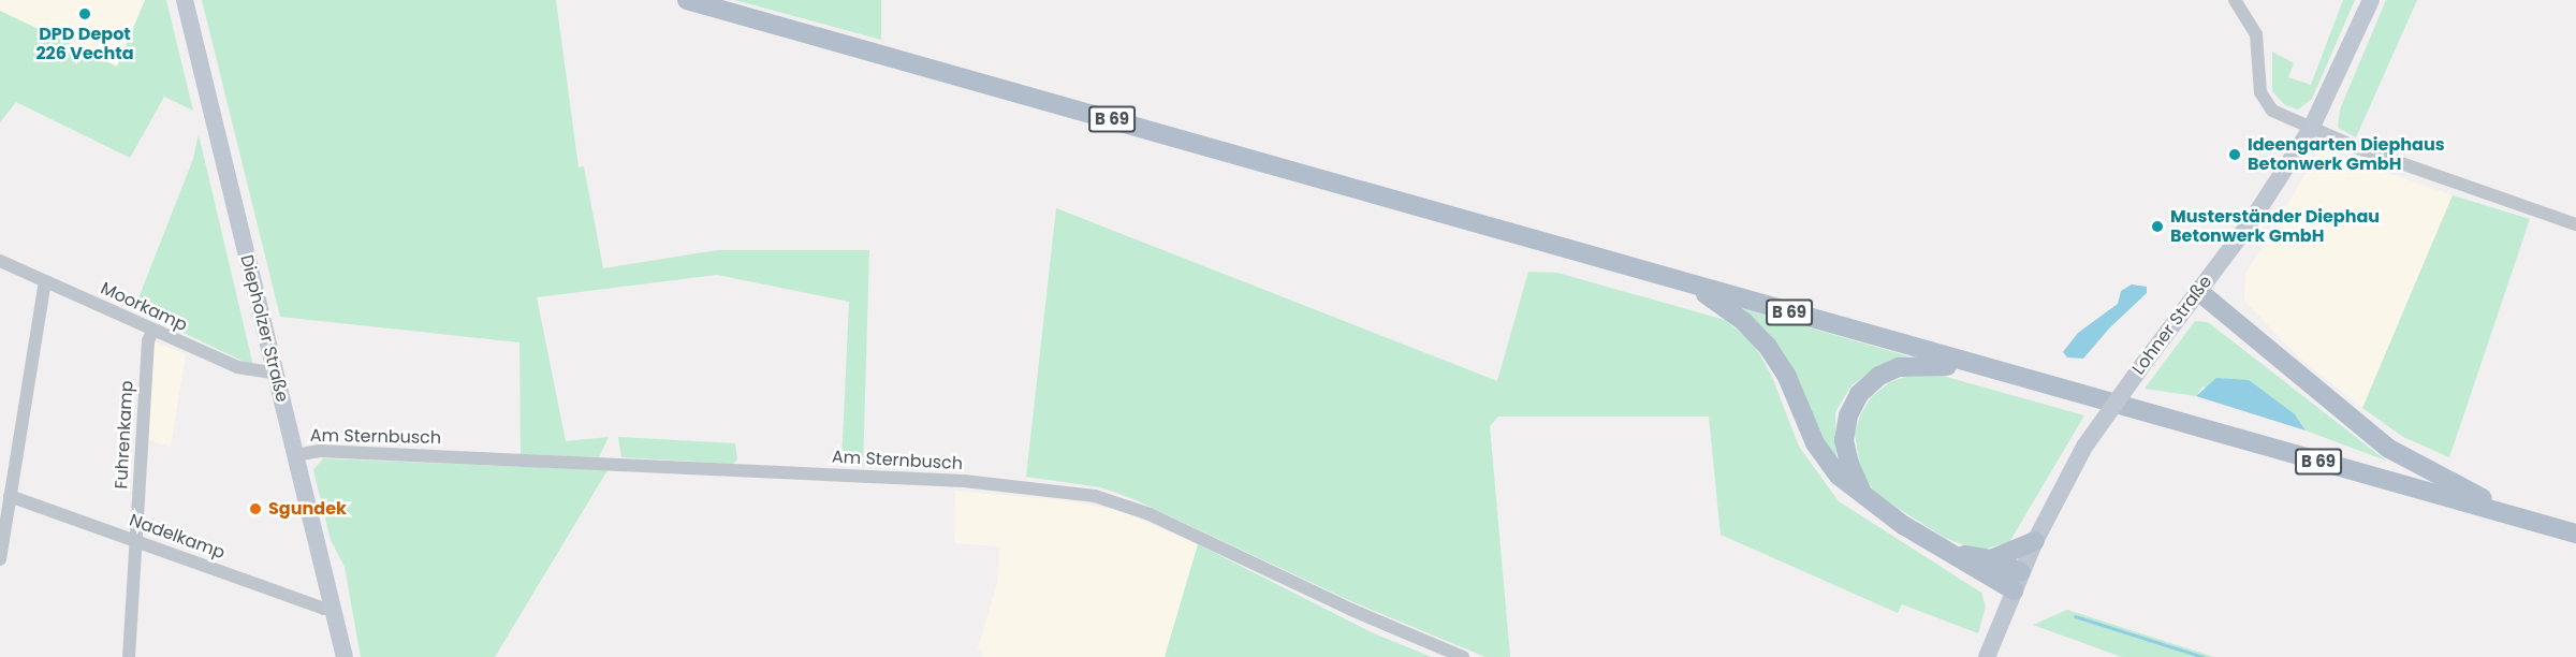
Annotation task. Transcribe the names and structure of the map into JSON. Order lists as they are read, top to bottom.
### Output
{
  "streets": {
    "main road": ["B 69", "Lohner Straße", "Diepholzer Straße"],
    "street": [
      "Moorkamp",
      "Fuhrenkamp",
      "Am Sternbusch",
      "Nadelkamp"
    ]
  },
  "crossings": [
    ["Moorkamp", "Diepholzer Straße"],
    ["Moorkamp", "Fuhrenkamp"],
    ["Diepholzer Straße", "Am Sternbusch"],
    ["Diepholzer Straße", "Nadelkamp"],
    ["Fuhrenkamp", "Nadelkamp"]
  ],
  "places": [
    "DPD Depot 226 Vechta",
    "Ideengarten Diephaus Betonwerk GmbH",
    "Musterständer Diephau Betonwerk GmbH",
    "Sgundek"
  ]
}
